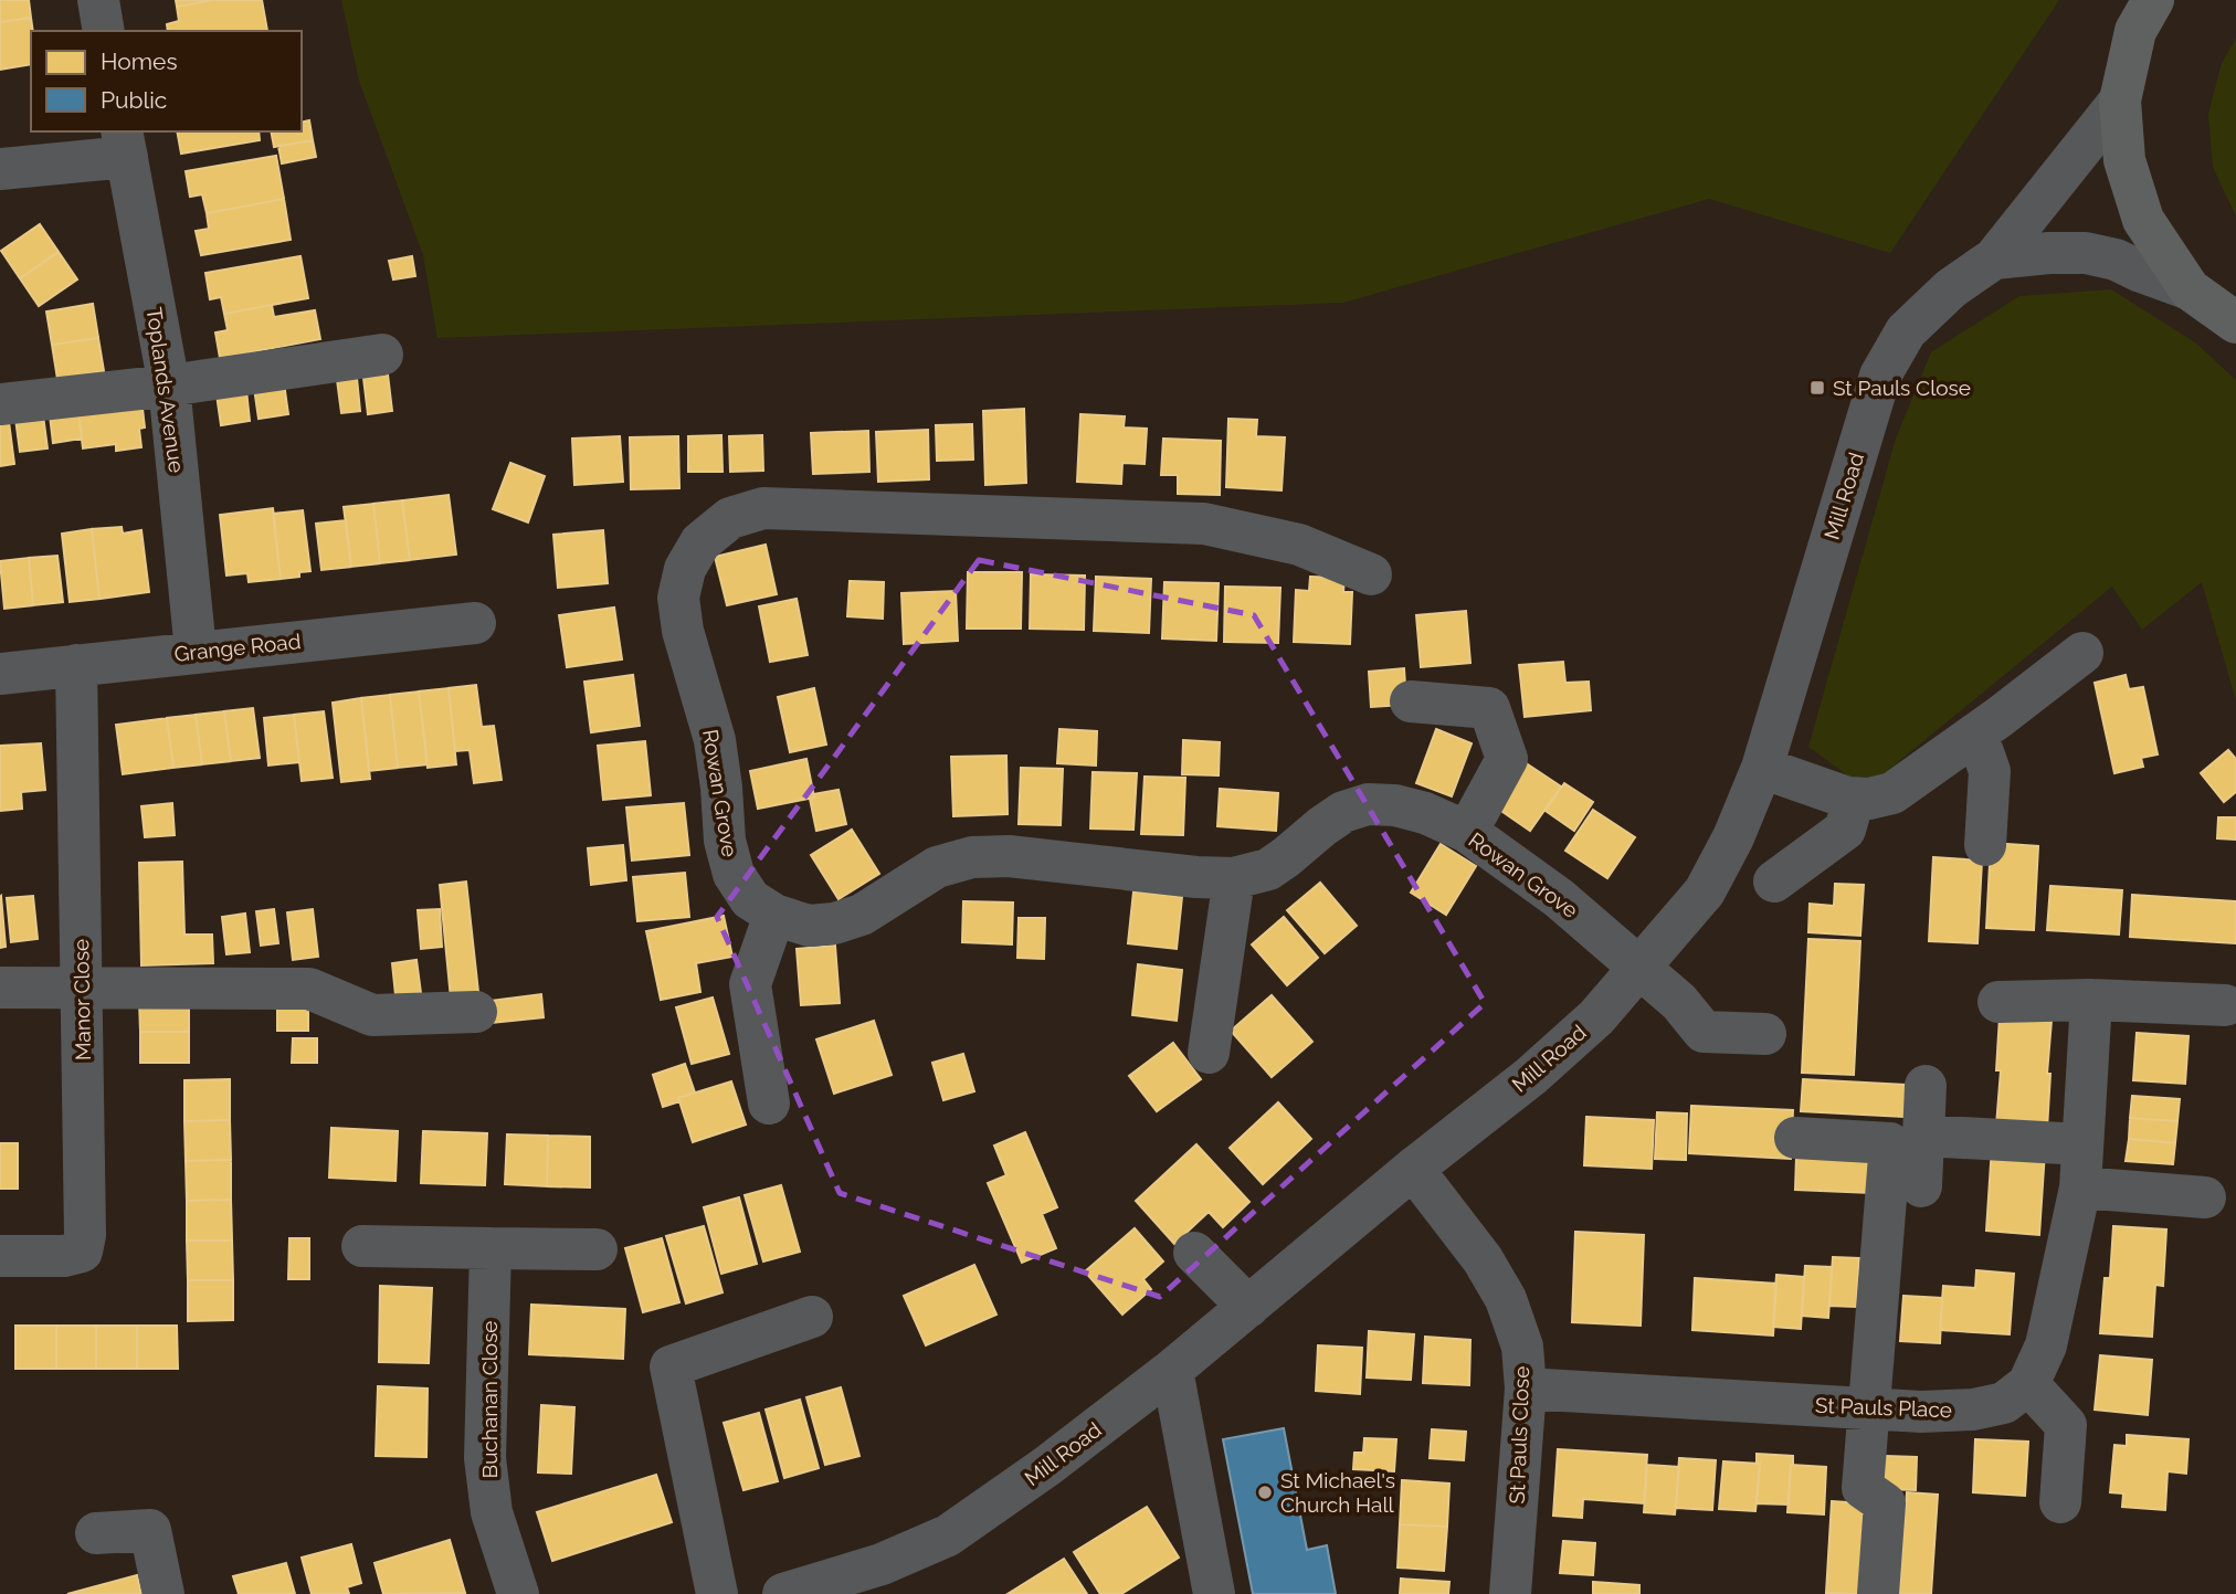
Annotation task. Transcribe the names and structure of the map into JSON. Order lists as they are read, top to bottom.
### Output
{
  "streets": {
    "street": [
      "Toplands Avenue",
      "Mill Road",
      "Grange Road",
      "Rowan Grove",
      "Manor Close",
      "Buchanan Close",
      "St Pauls Place",
      "St Pauls Close"
    ]
  },
  "crossings": [
    ["Toplands Avenue", "Grange Road"],
    ["Mill Road", "Rowan Grove"],
    ["Mill Road", "St Pauls Close"],
    ["Grange Road", "Manor Close"],
    ["St Pauls Place", "St Pauls Close"]
  ],
  "places": {
    "transit": ["St Pauls Close"],
    "other": ["St Michael's Church Hall"]
  },
  "legend": ["Homes", "Public"]
}
